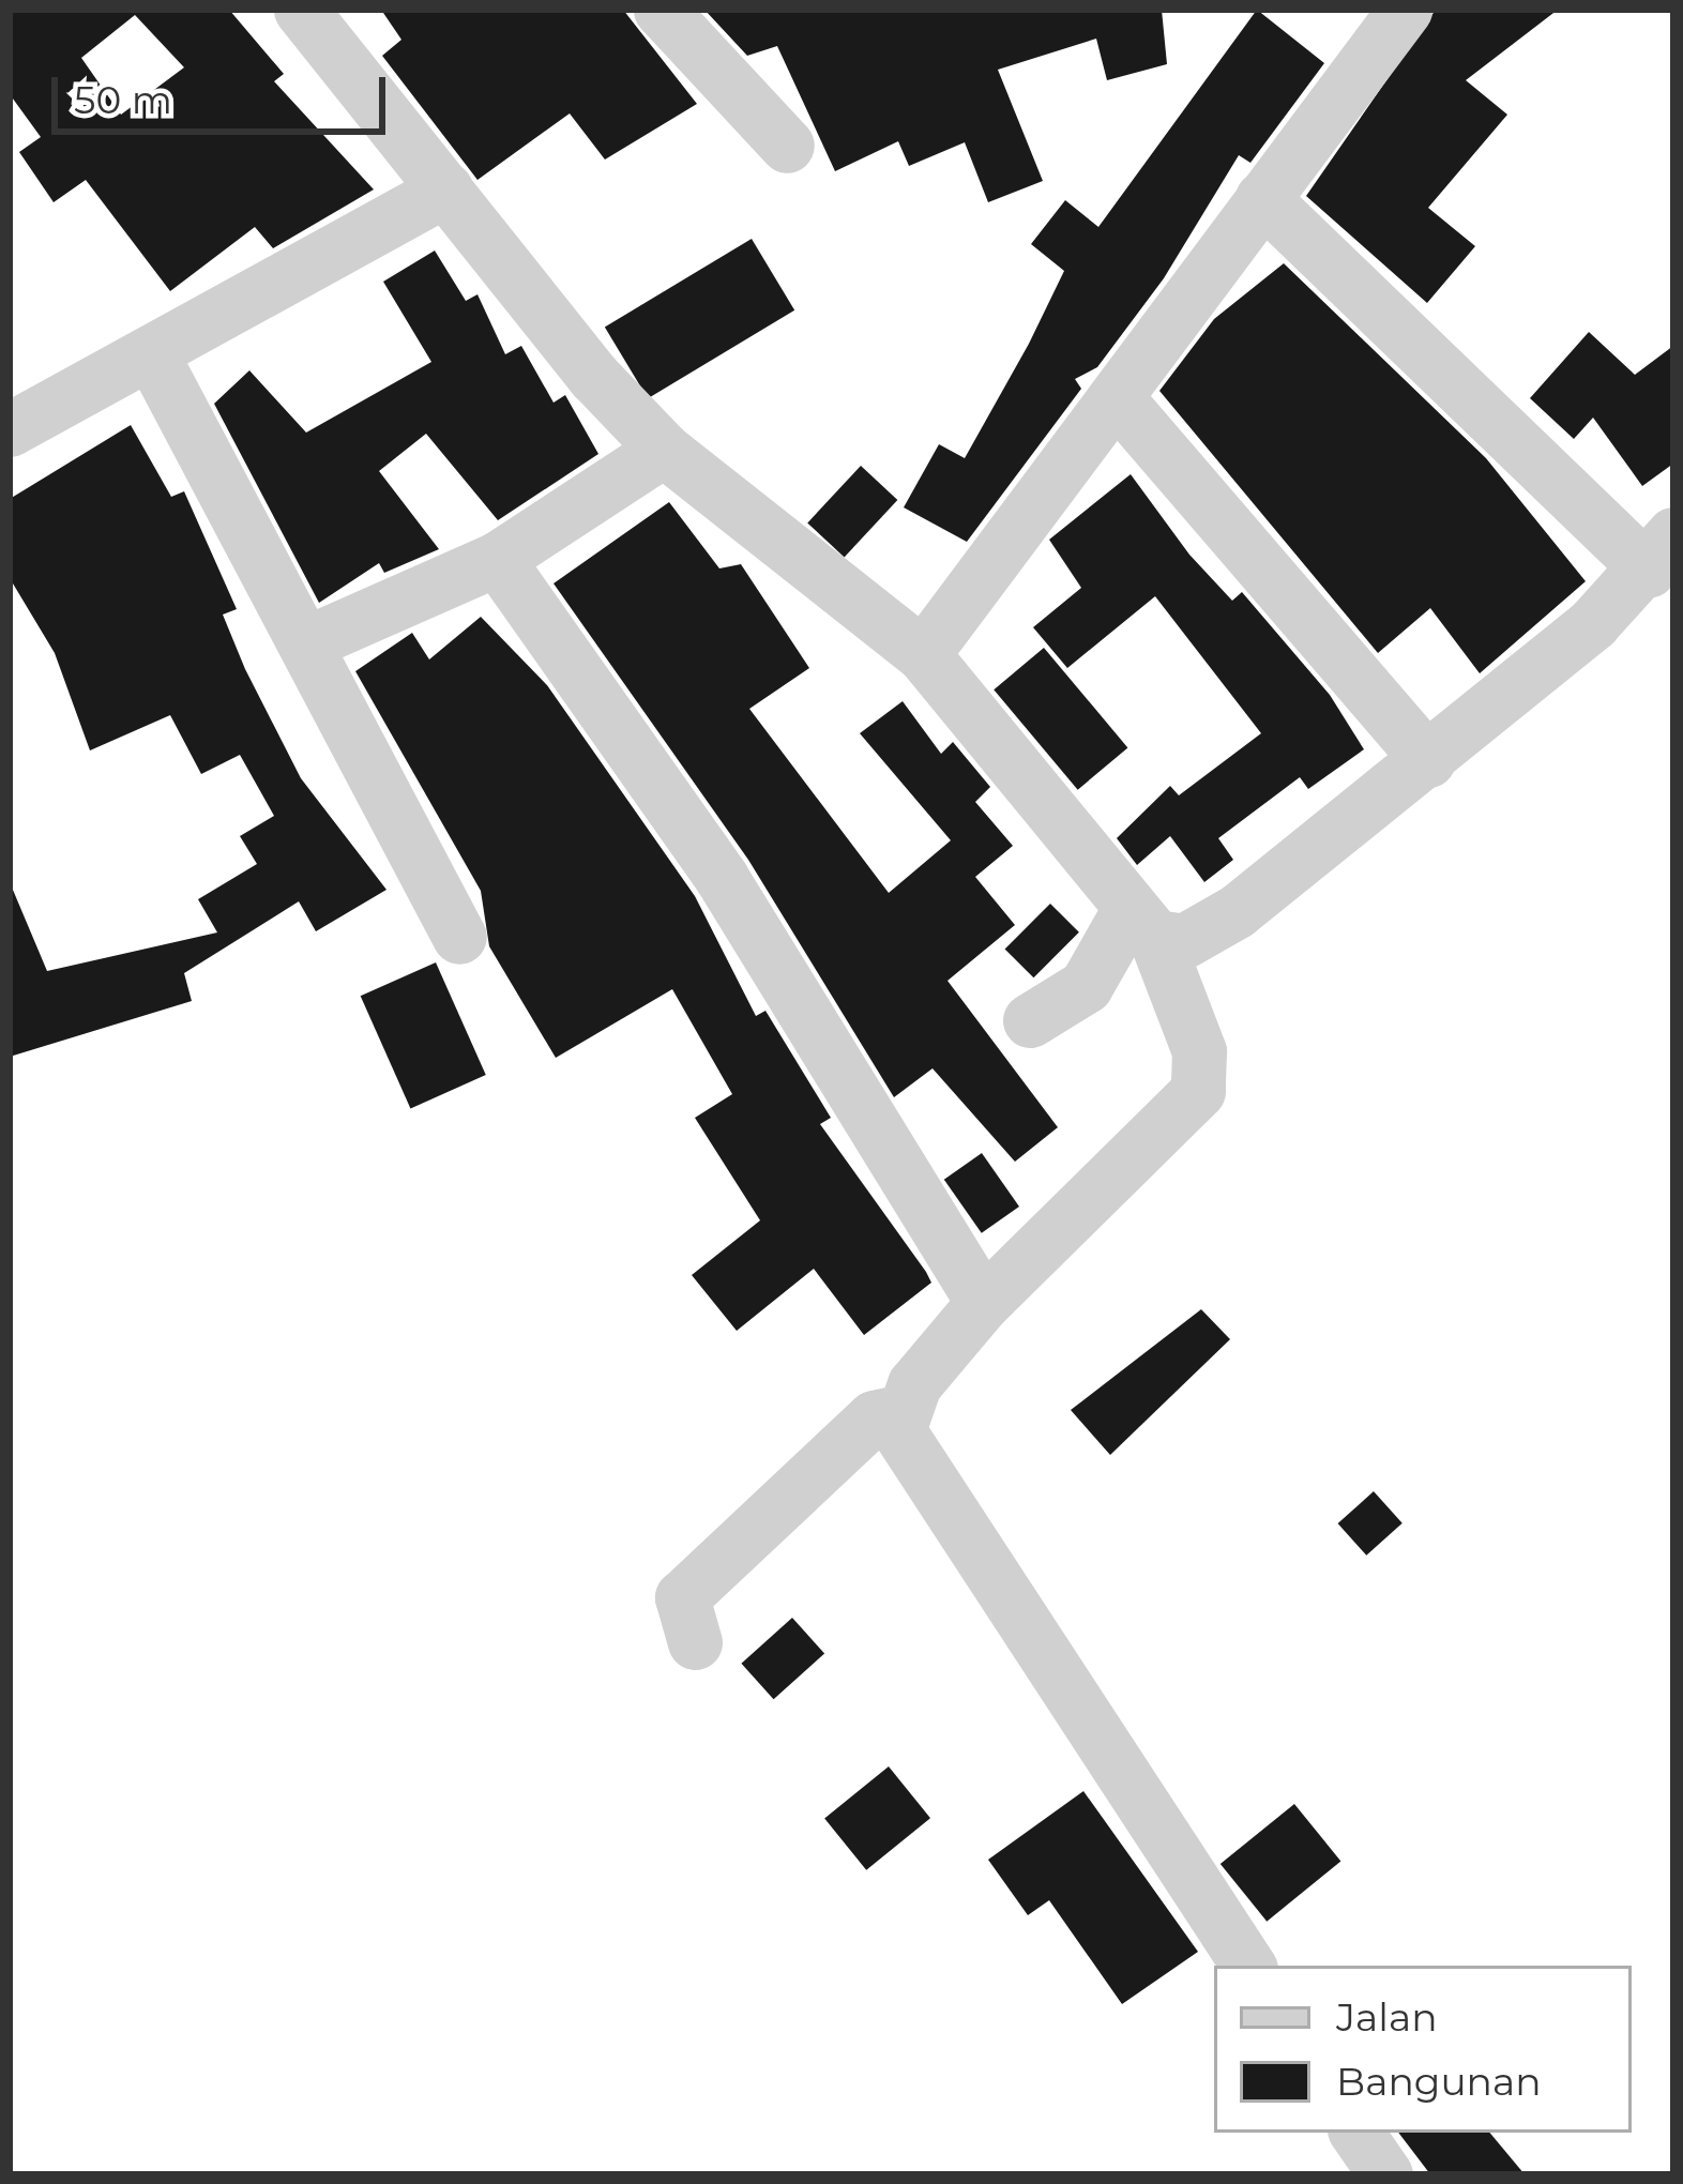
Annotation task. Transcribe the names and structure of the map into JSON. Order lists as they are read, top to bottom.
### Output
{
  "legend": ["Jalan", "Bangunan"],
  "scale_bar": "50 m"
}
